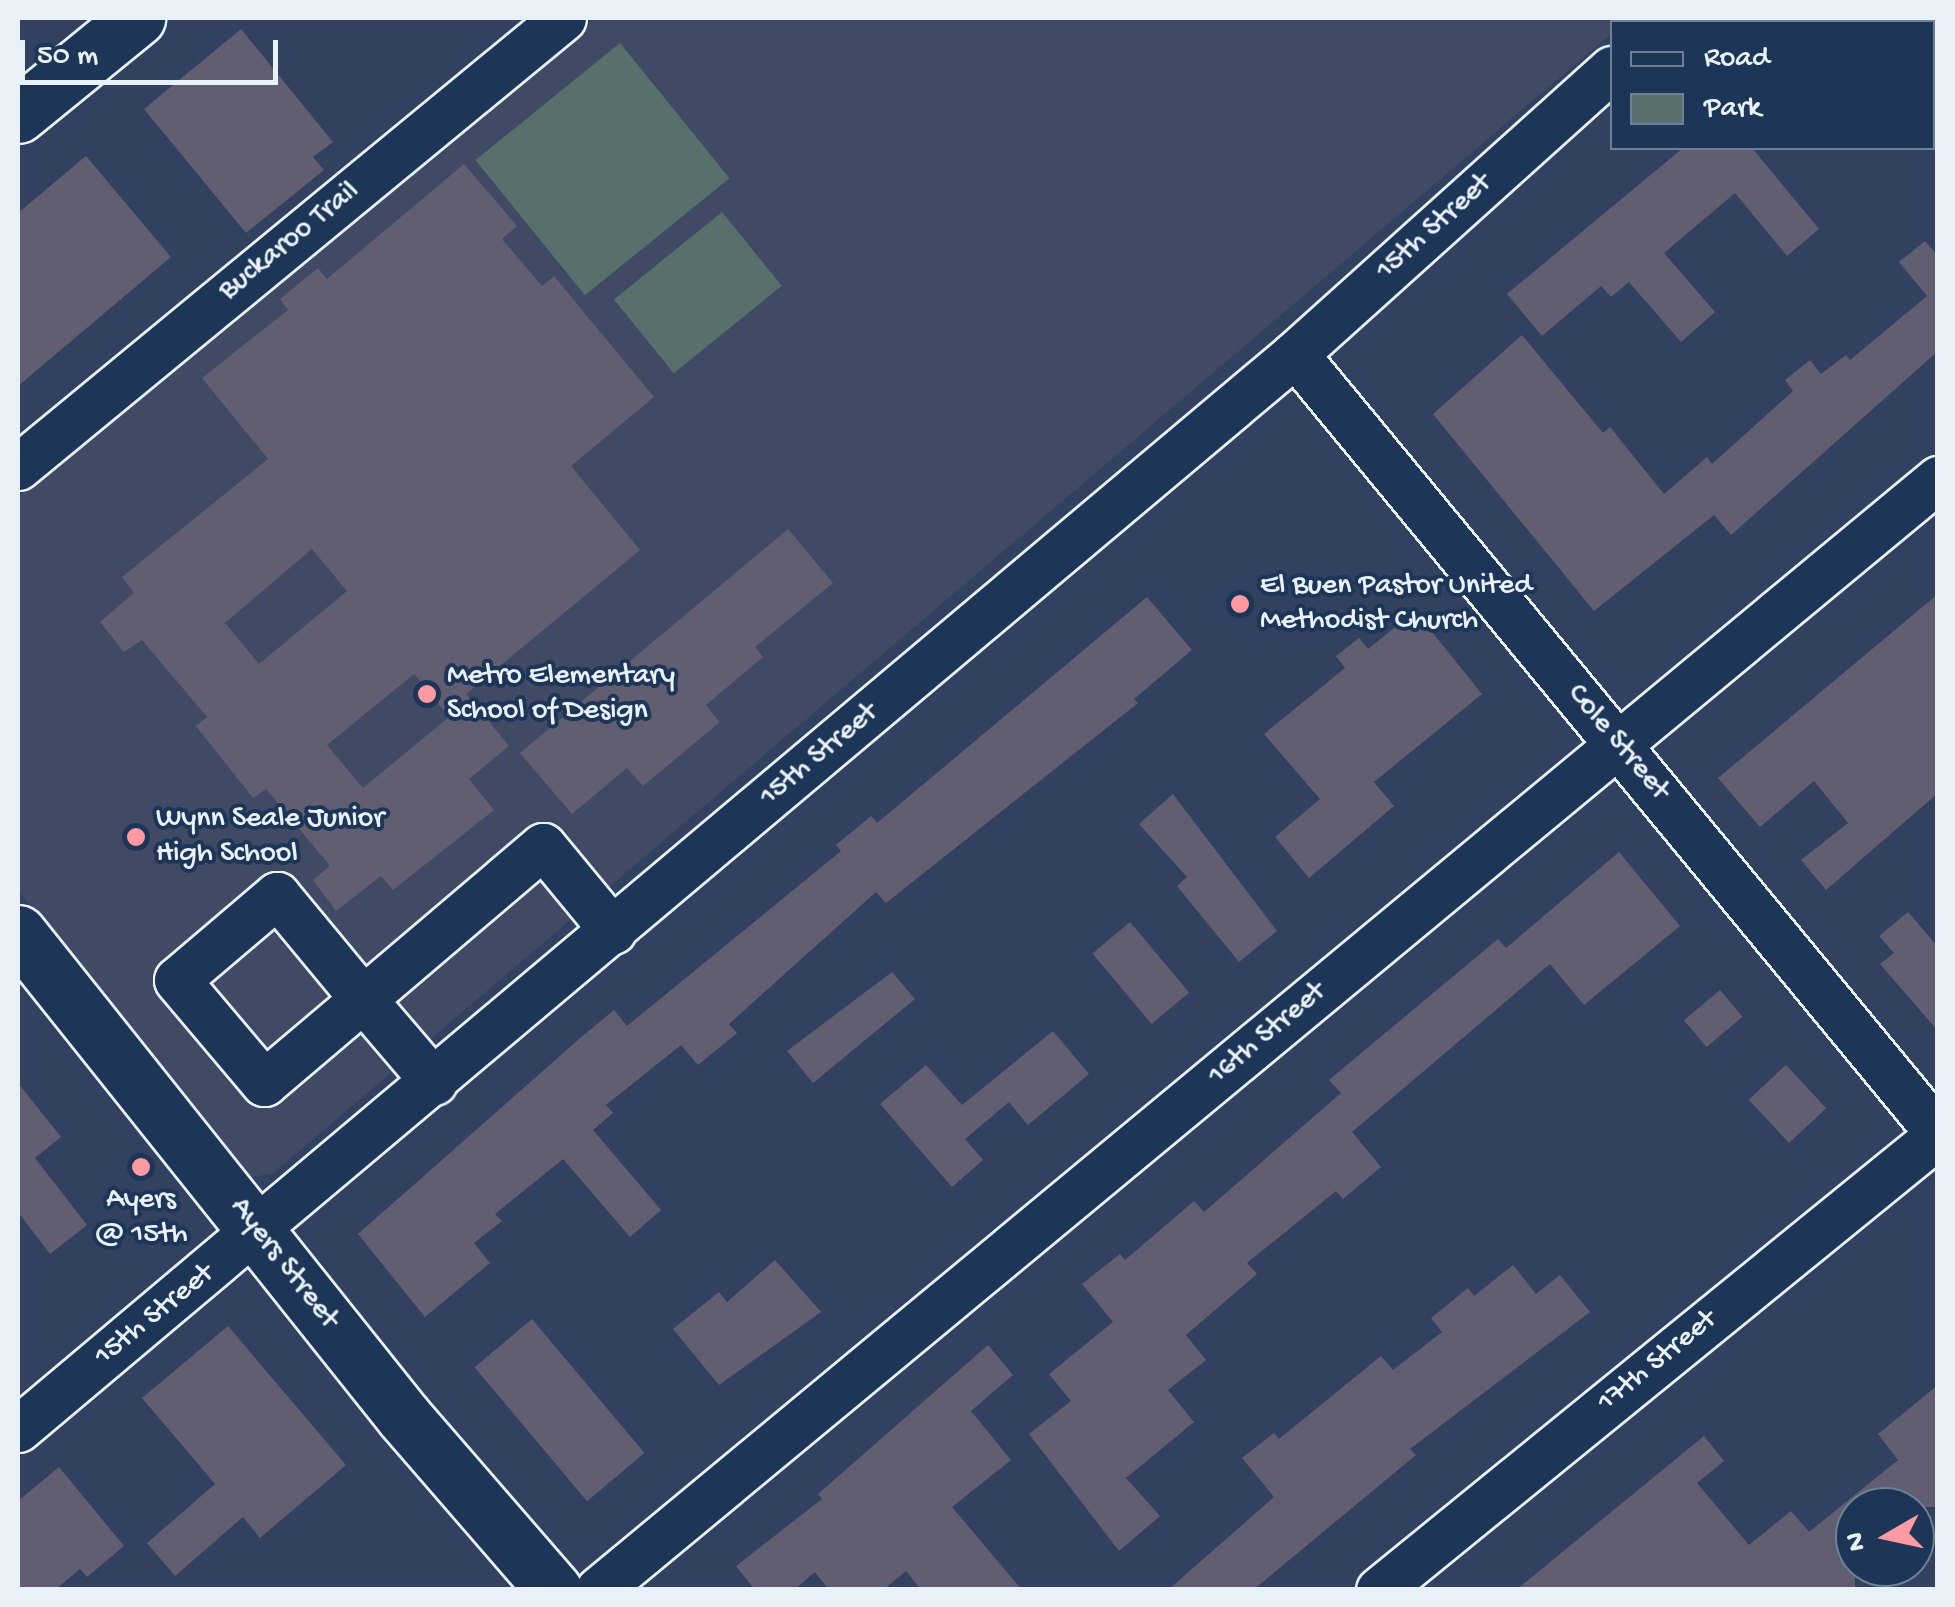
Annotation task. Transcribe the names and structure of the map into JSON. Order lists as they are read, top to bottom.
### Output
{
  "streets": {
    "main road": ["Ayers Street"],
    "street": [
      "15th Street",
      "Buckaroo Trail",
      "Cole Street",
      "16th Street",
      "17th Street"
    ]
  },
  "crossings": [
    ["15th Street", "Cole Street"],
    ["15th Street", "Ayers Street"],
    ["Cole Street", "16th Street"],
    ["Cole Street", "17th Street"]
  ],
  "places": [
    "El Buen Pastor United Methodist Church",
    "Metro Elementary School of Design",
    "Wynn Seale Junior High School",
    "Ayers @ 15th"
  ],
  "legend": ["Road", "Park"],
  "scale_bar": "50 m",
  "north": "left"
}
